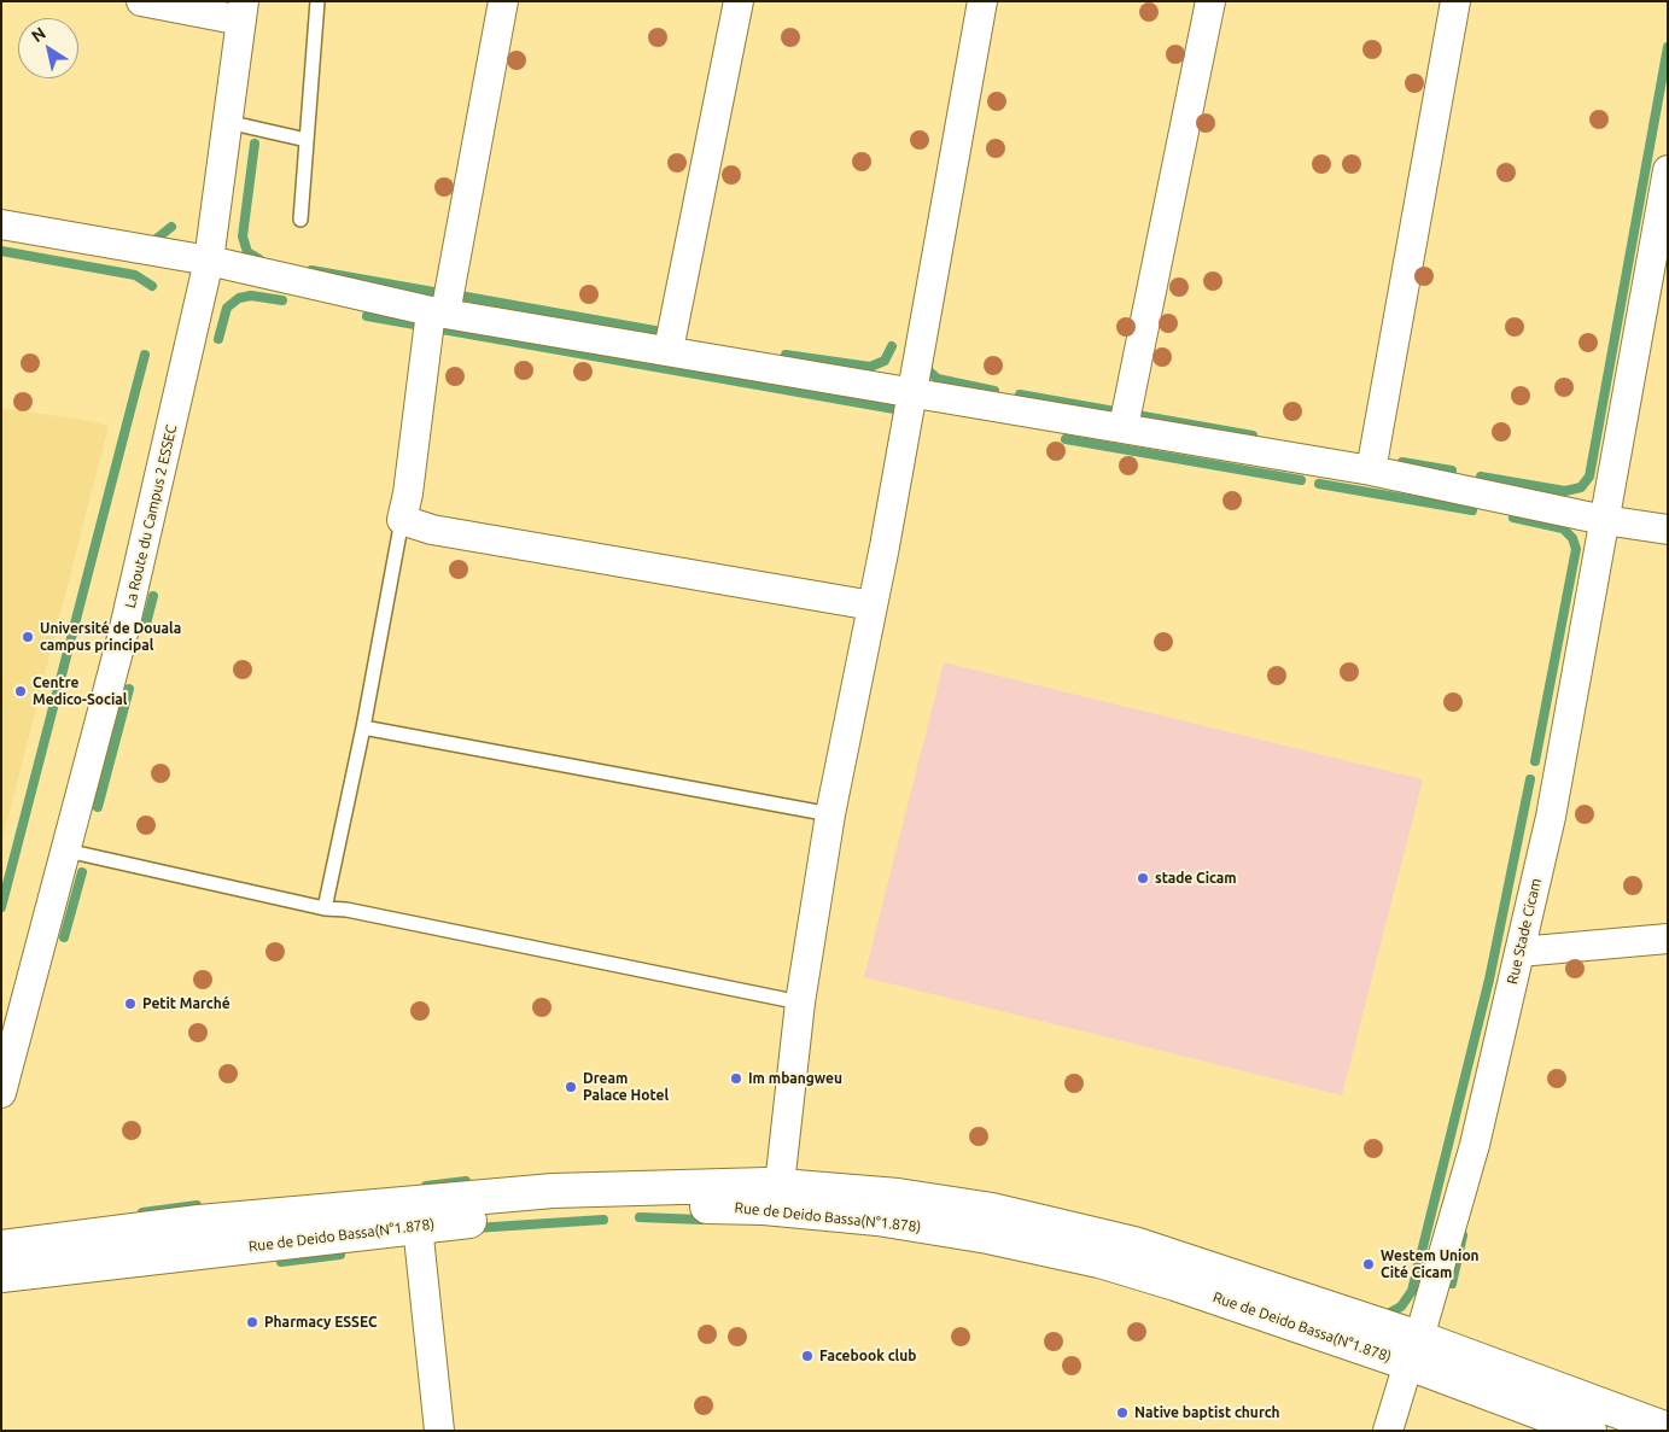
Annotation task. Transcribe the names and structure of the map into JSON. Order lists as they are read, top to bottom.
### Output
{
  "streets": {
    "main road": ["Rue de Deido Bassa(N°1.878)"],
    "street": ["La Route du Campus 2 ESSEC", "Rue Stade Cicam"]
  },
  "crossings": [
    ["Rue Stade Cicam", "Rue de Deido Bassa(N°1.878)"]
  ],
  "places": [
    "Université de Douala campus principal",
    "Centre Medico-Social",
    "stade Cicam",
    "Petit Marché",
    "Im mbangweu",
    "Dream Palace Hotel",
    "Westem Union Cité Cicam",
    "Pharmacy ESSEC",
    "Facebook club",
    "Native baptist church"
  ],
  "north": "top left"
}
